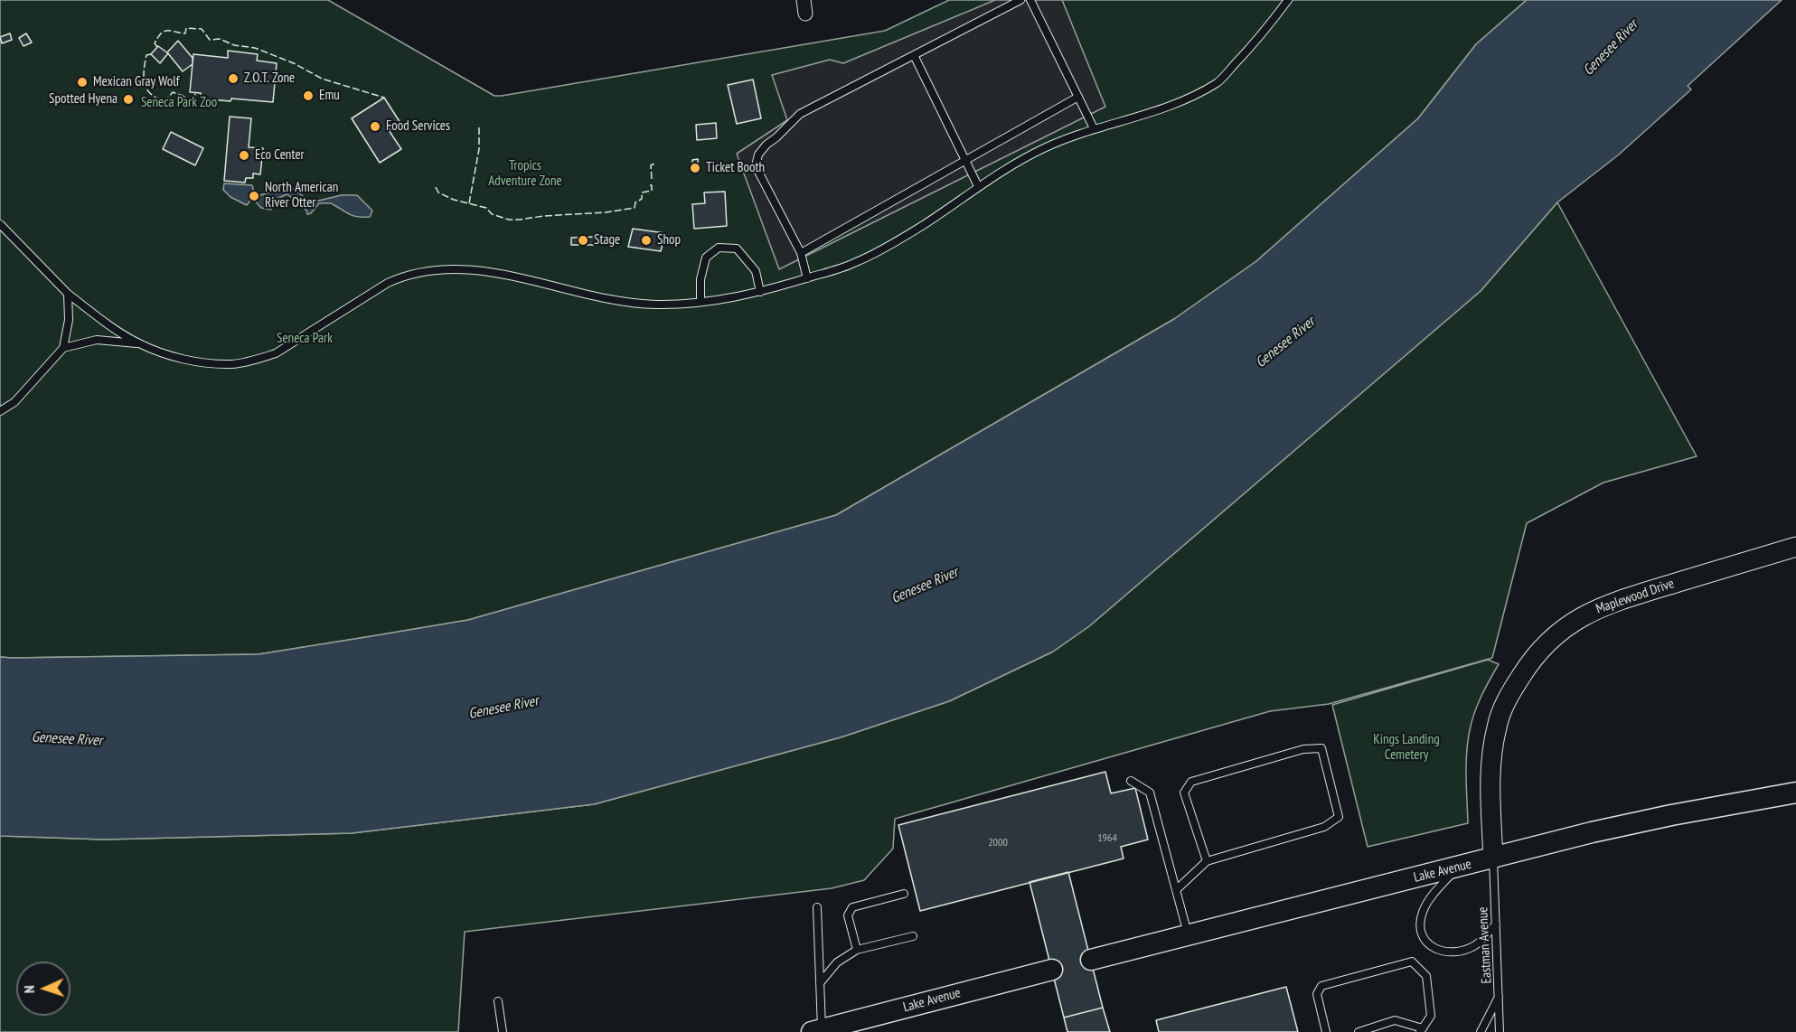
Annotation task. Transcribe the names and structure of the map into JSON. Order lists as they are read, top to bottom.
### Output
{
  "streets": {
    "main road": ["Lake Avenue"],
    "street": ["Maplewood Drive"],
    "lane": ["Eastman Avenue"]
  },
  "crossings": [
    ["Maplewood Drive", "Lake Avenue"],
    ["Maplewood Drive", "Eastman Avenue"],
    ["Lake Avenue", "Eastman Avenue"]
  ],
  "water": ["Genesee River"],
  "parks": [
    "Seneca Park Zoo",
    "Tropics Adventure Zone",
    "Seneca Park",
    "Kings Landing Cemetery"
  ],
  "places": [
    "Z.O.T. Zone",
    "Mexican Gray Wolf",
    "Emu",
    "Spotted Hyena",
    "Food Services",
    "Eco Center",
    "Ticket Booth",
    "North American River Otter",
    "Stage",
    "Shop"
  ],
  "house_numbers": ["1964", "2000"],
  "north": "left"
}
